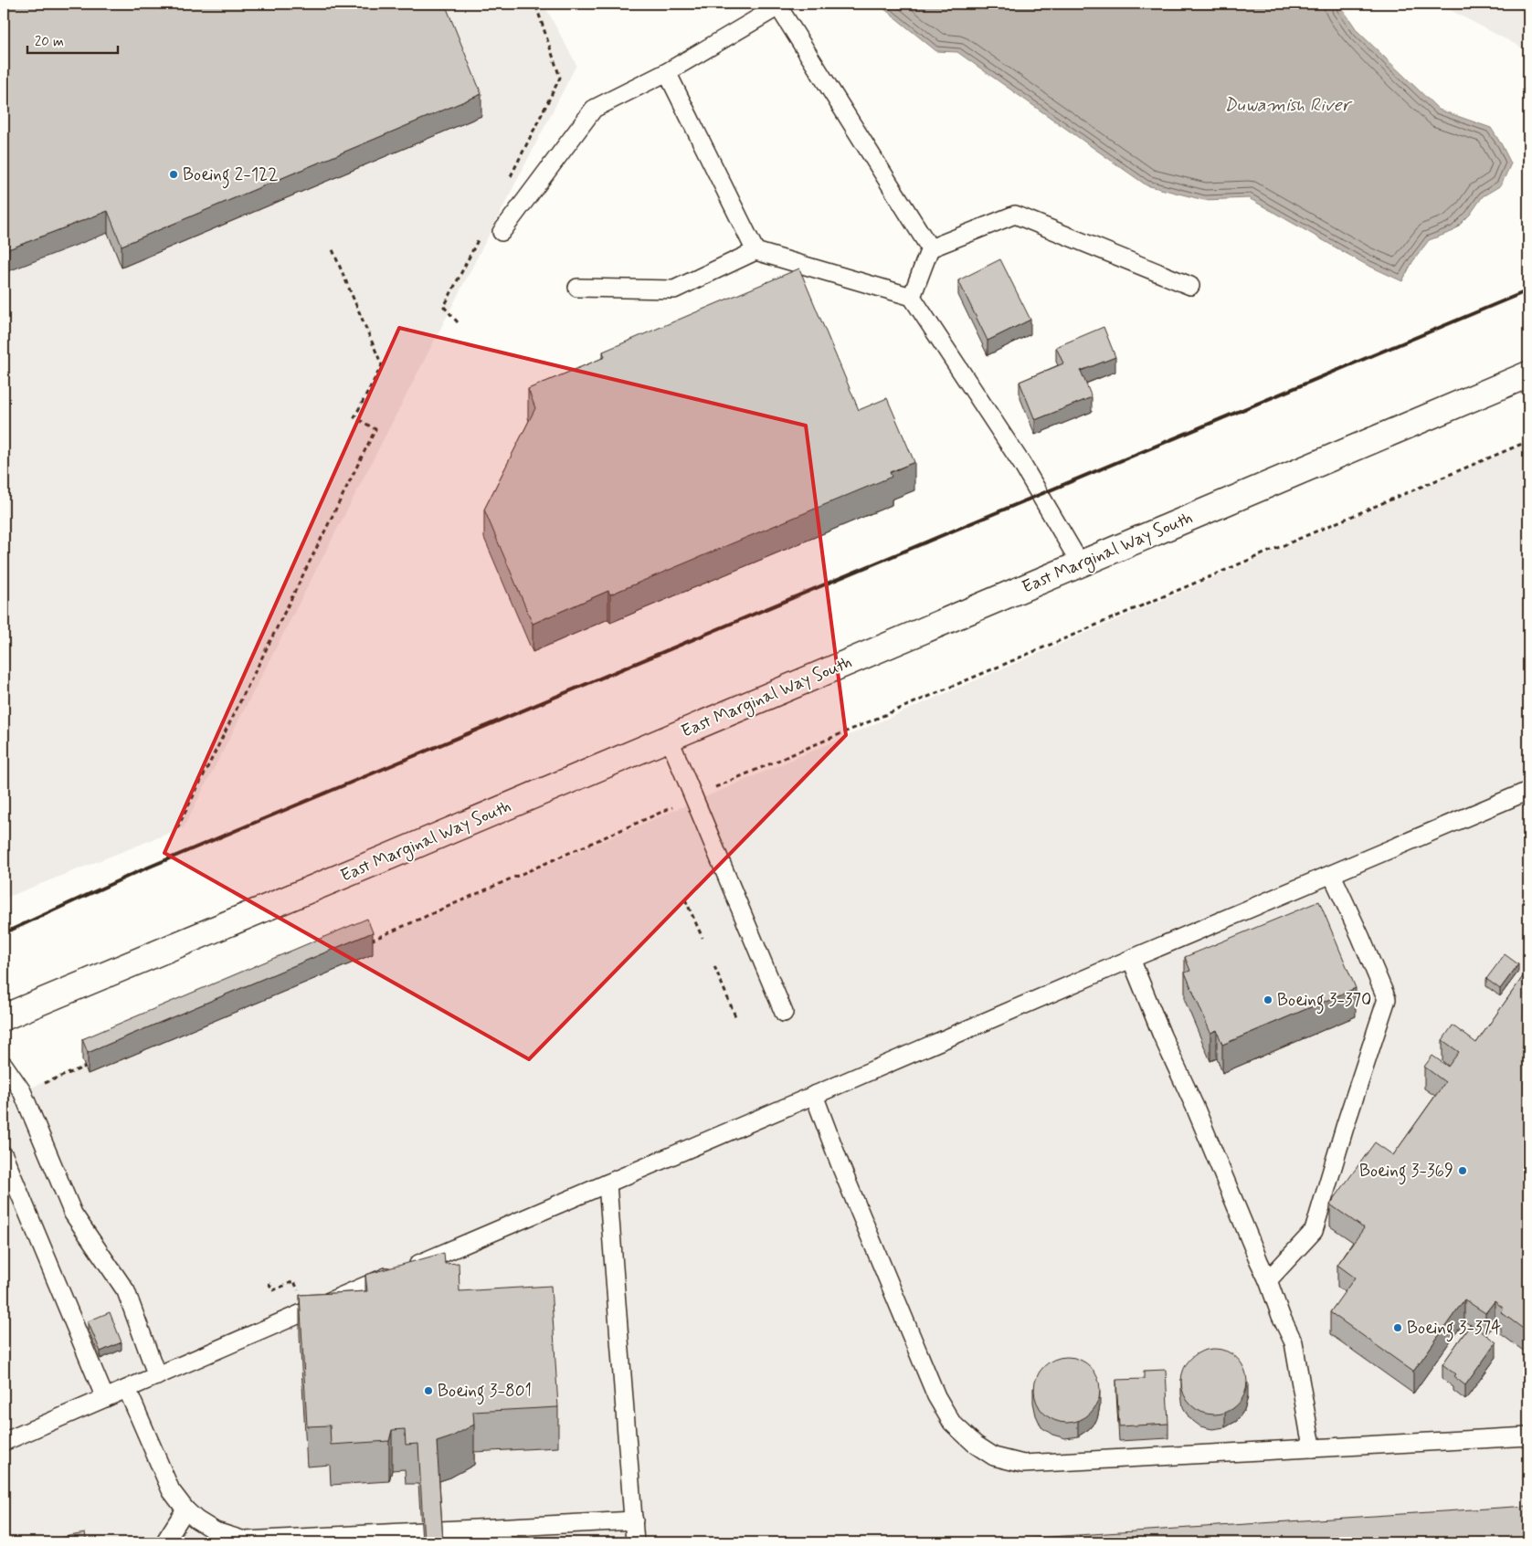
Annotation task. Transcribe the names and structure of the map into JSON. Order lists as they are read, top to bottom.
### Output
{
  "streets": {
    "main road": ["East Marginal Way South"]
  },
  "water": ["Duwamish River"],
  "places": [
    "Boeing 2-122",
    "Boeing 3-370",
    "Boeing 3-369",
    "Boeing 3-374",
    "Boeing 3-801"
  ],
  "scale_bar": "20 m"
}
